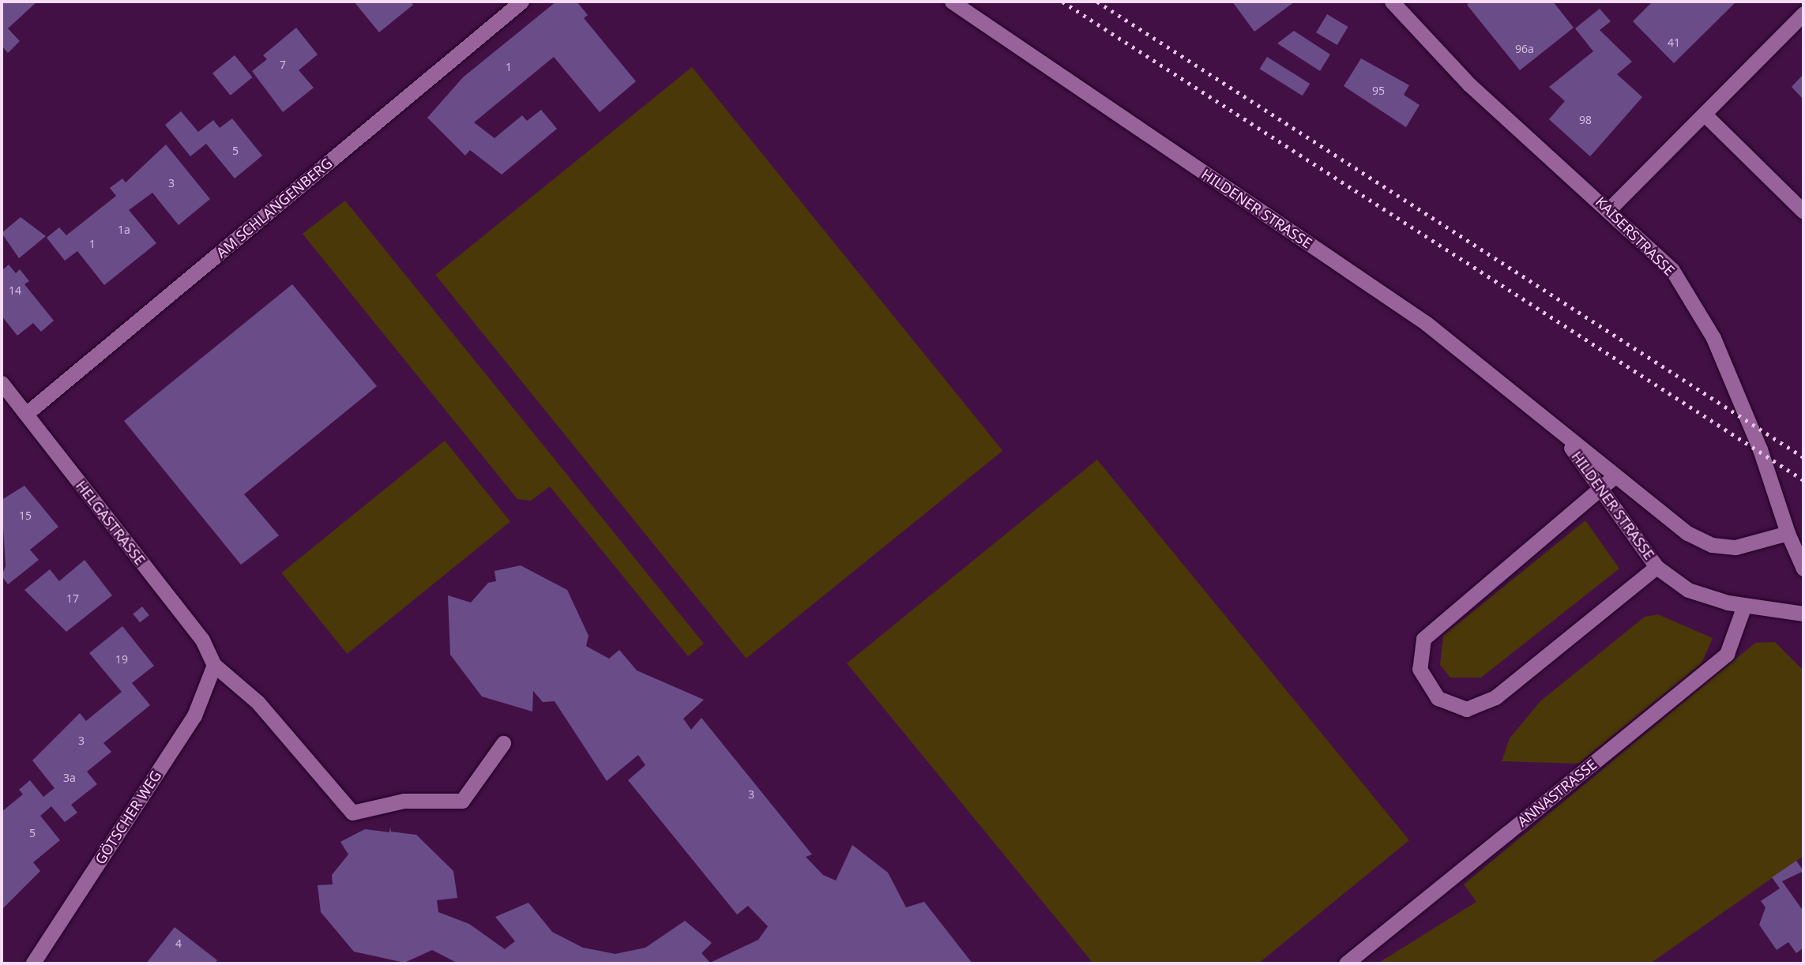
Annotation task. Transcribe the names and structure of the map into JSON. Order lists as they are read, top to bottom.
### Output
{
  "streets": {
    "street": [
      "AM SCHLANGENBERG",
      "HILDENER STRASSE",
      "KAISERSTRASSE",
      "HELGASTRASSE",
      "ANNASTRASSE",
      "GÖTSCHER WEG"
    ]
  },
  "crossings": [
    ["AM SCHLANGENBERG", "HELGASTRASSE"],
    ["HILDENER STRASSE", "KAISERSTRASSE"],
    ["HILDENER STRASSE", "ANNASTRASSE"],
    ["HELGASTRASSE", "GÖTSCHER WEG"]
  ],
  "house_numbers": [
    "41",
    "96a",
    "7",
    "1",
    "95",
    "98",
    "5",
    "3",
    "1a",
    "1",
    "14",
    "15",
    "17",
    "19",
    "3",
    "3a",
    "3",
    "5",
    "4"
  ]
}
